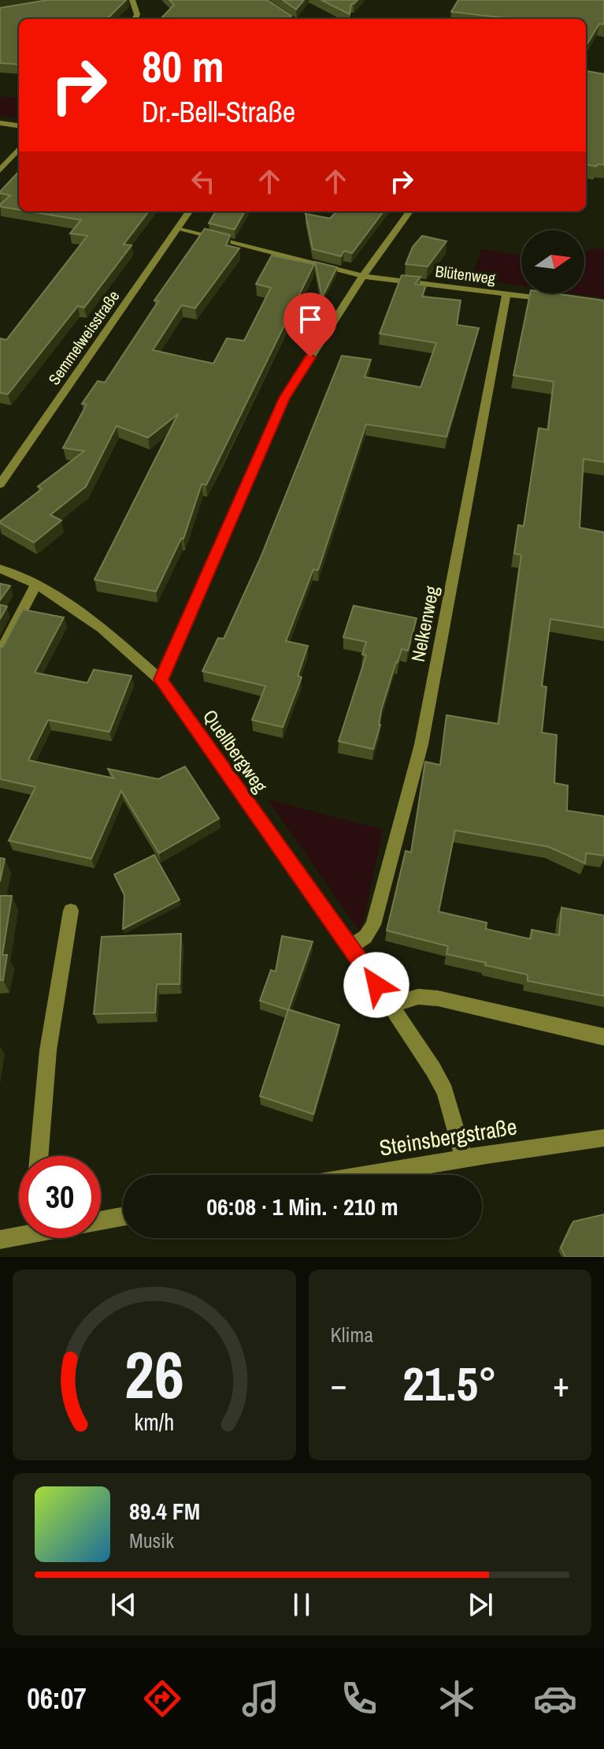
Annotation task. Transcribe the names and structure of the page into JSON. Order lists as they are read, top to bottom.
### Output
{
  "streets": {
    "street": [
      "Blütenweg",
      "Semmelweisstraße",
      "Nelkenweg",
      "Quellbergweg",
      "Steinsbergstraße"
    ]
  },
  "crossings": [
    ["Blütenweg", "Semmelweisstraße"],
    ["Blütenweg", "Nelkenweg"],
    ["Nelkenweg", "Quellbergweg"],
    ["Quellbergweg", "Steinsbergstraße"]
  ],
  "north": "right",
  "page": {
    "turn": ["80 m", "Dr.-Bell-Straße"],
    "limit": "30",
    "trip": "06:08 · 1 Min. · 210 m",
    "tile": "Klima",
    "heat": ["−", "21.5°", "+"],
    "song": ["89.4 FM", "Musik"],
    "tabs": "06:07",
    "gauge": ["26", "km/h"]
  }
}
